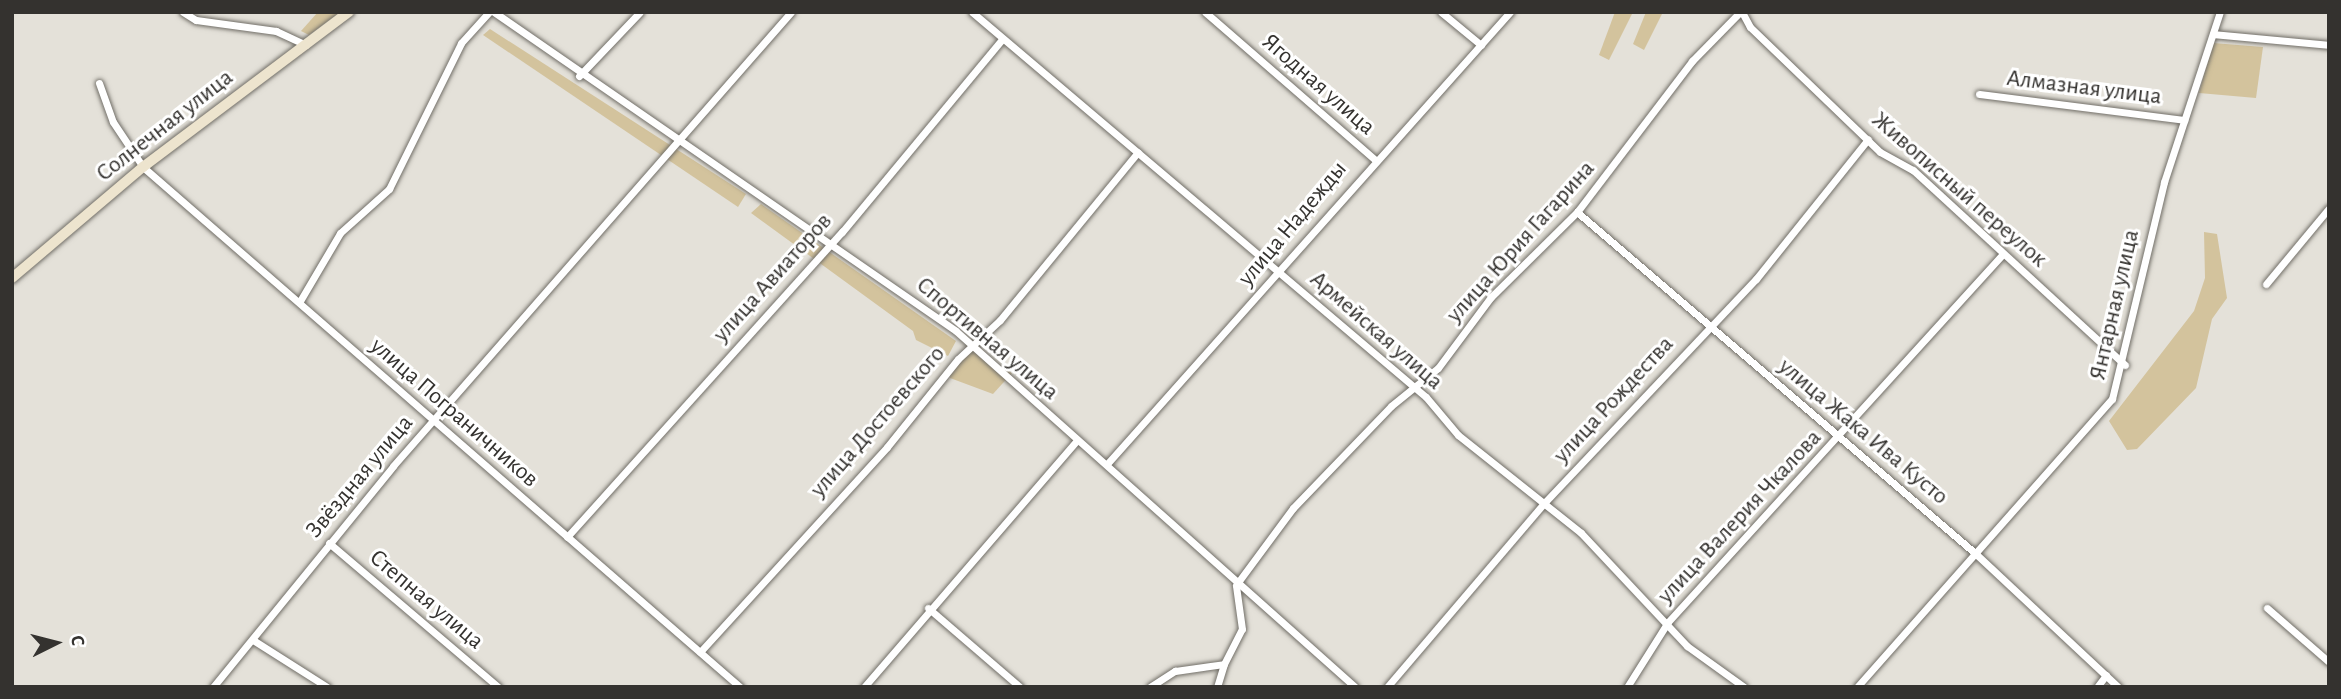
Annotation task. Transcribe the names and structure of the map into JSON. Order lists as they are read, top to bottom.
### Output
{
  "streets": {
    "street": [
      "Ягодная улица",
      "Алмазная улица",
      "Солнечная улица",
      "Живописный переулок",
      "улица Надежды",
      "улица Юрия Гагарина",
      "улица Авиаторов",
      "Янтарная улица",
      "Армейская улица",
      "Спортивная улица",
      "улица Рождества",
      "улица Пограничников",
      "улица Достоевского",
      "улица Жака Ива Кусто",
      "Звёздная улица",
      "улица Валерия Чкалова",
      "Степная улица"
    ]
  },
  "crossings": [
    ["Ягодная улица", "улица Надежды"],
    ["Алмазная улица", "Янтарная улица"],
    ["Солнечная улица", "улица Пограничников"],
    ["Живописный переулок", "улица Юрия Гагарина"],
    ["Живописный переулок", "Янтарная улица"],
    ["Живописный переулок", "улица Рождества"],
    ["Живописный переулок", "улица Валерия Чкалова"],
    ["улица Надежды", "Армейская улица"],
    ["улица Надежды", "Спортивная улица"],
    ["улица Юрия Гагарина", "Армейская улица"],
    ["улица Юрия Гагарина", "Спортивная улица"],
    ["улица Юрия Гагарина", "улица Жака Ива Кусто"],
    ["улица Авиаторов", "Армейская улица"],
    ["улица Авиаторов", "Спортивная улица"],
    ["улица Авиаторов", "улица Пограничников"],
    ["Янтарная улица", "улица Жака Ива Кусто"],
    ["Армейская улица", "улица Рождества"],
    ["Армейская улица", "улица Достоевского"],
    ["Армейская улица", "улица Валерия Чкалова"],
    ["Спортивная улица", "улица Достоевского"],
    ["Спортивная улица", "Звёздная улица"],
    ["улица Рождества", "улица Жака Ива Кусто"],
    ["улица Пограничников", "улица Достоевского"],
    ["улица Пограничников", "Звёздная улица"],
    ["улица Жака Ива Кусто", "улица Валерия Чкалова"],
    ["Звёздная улица", "Степная улица"]
  ],
  "north": "right"
}
